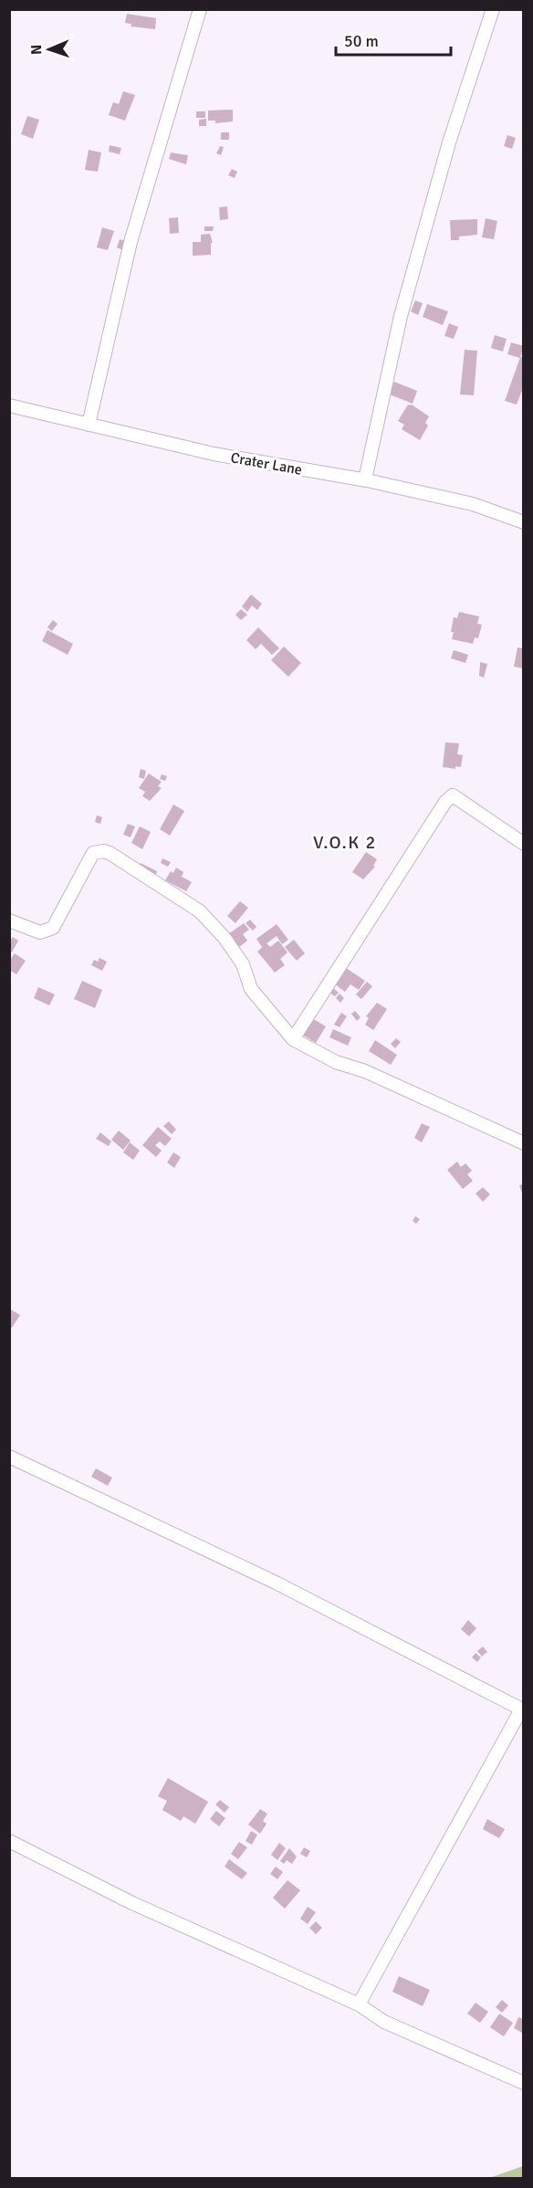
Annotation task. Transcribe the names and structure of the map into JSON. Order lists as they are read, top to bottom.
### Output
{
  "streets": {
    "street": ["Crater Lane"]
  },
  "districts": ["V.O.K 2"],
  "scale_bar": "50 m",
  "north": "left"
}
